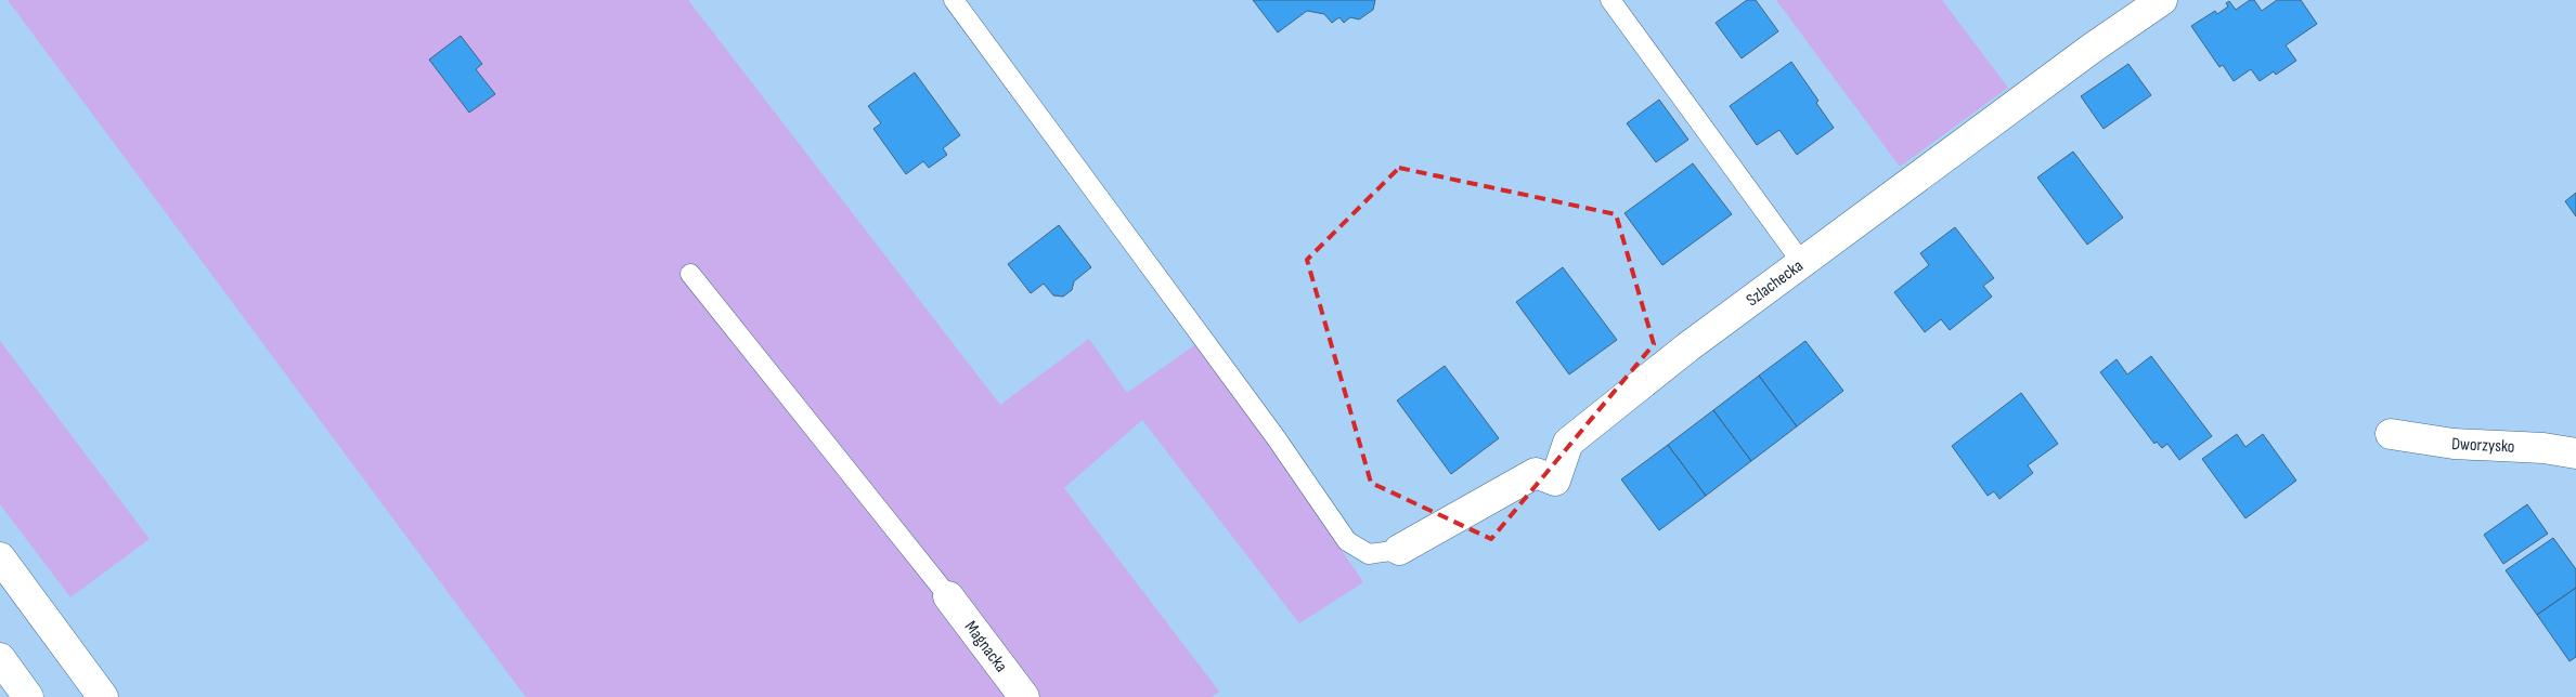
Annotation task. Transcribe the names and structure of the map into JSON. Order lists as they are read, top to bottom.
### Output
{
  "streets": {
    "street": ["Szlachecka", "Dworzysko", "Magnacka"]
  }
}
